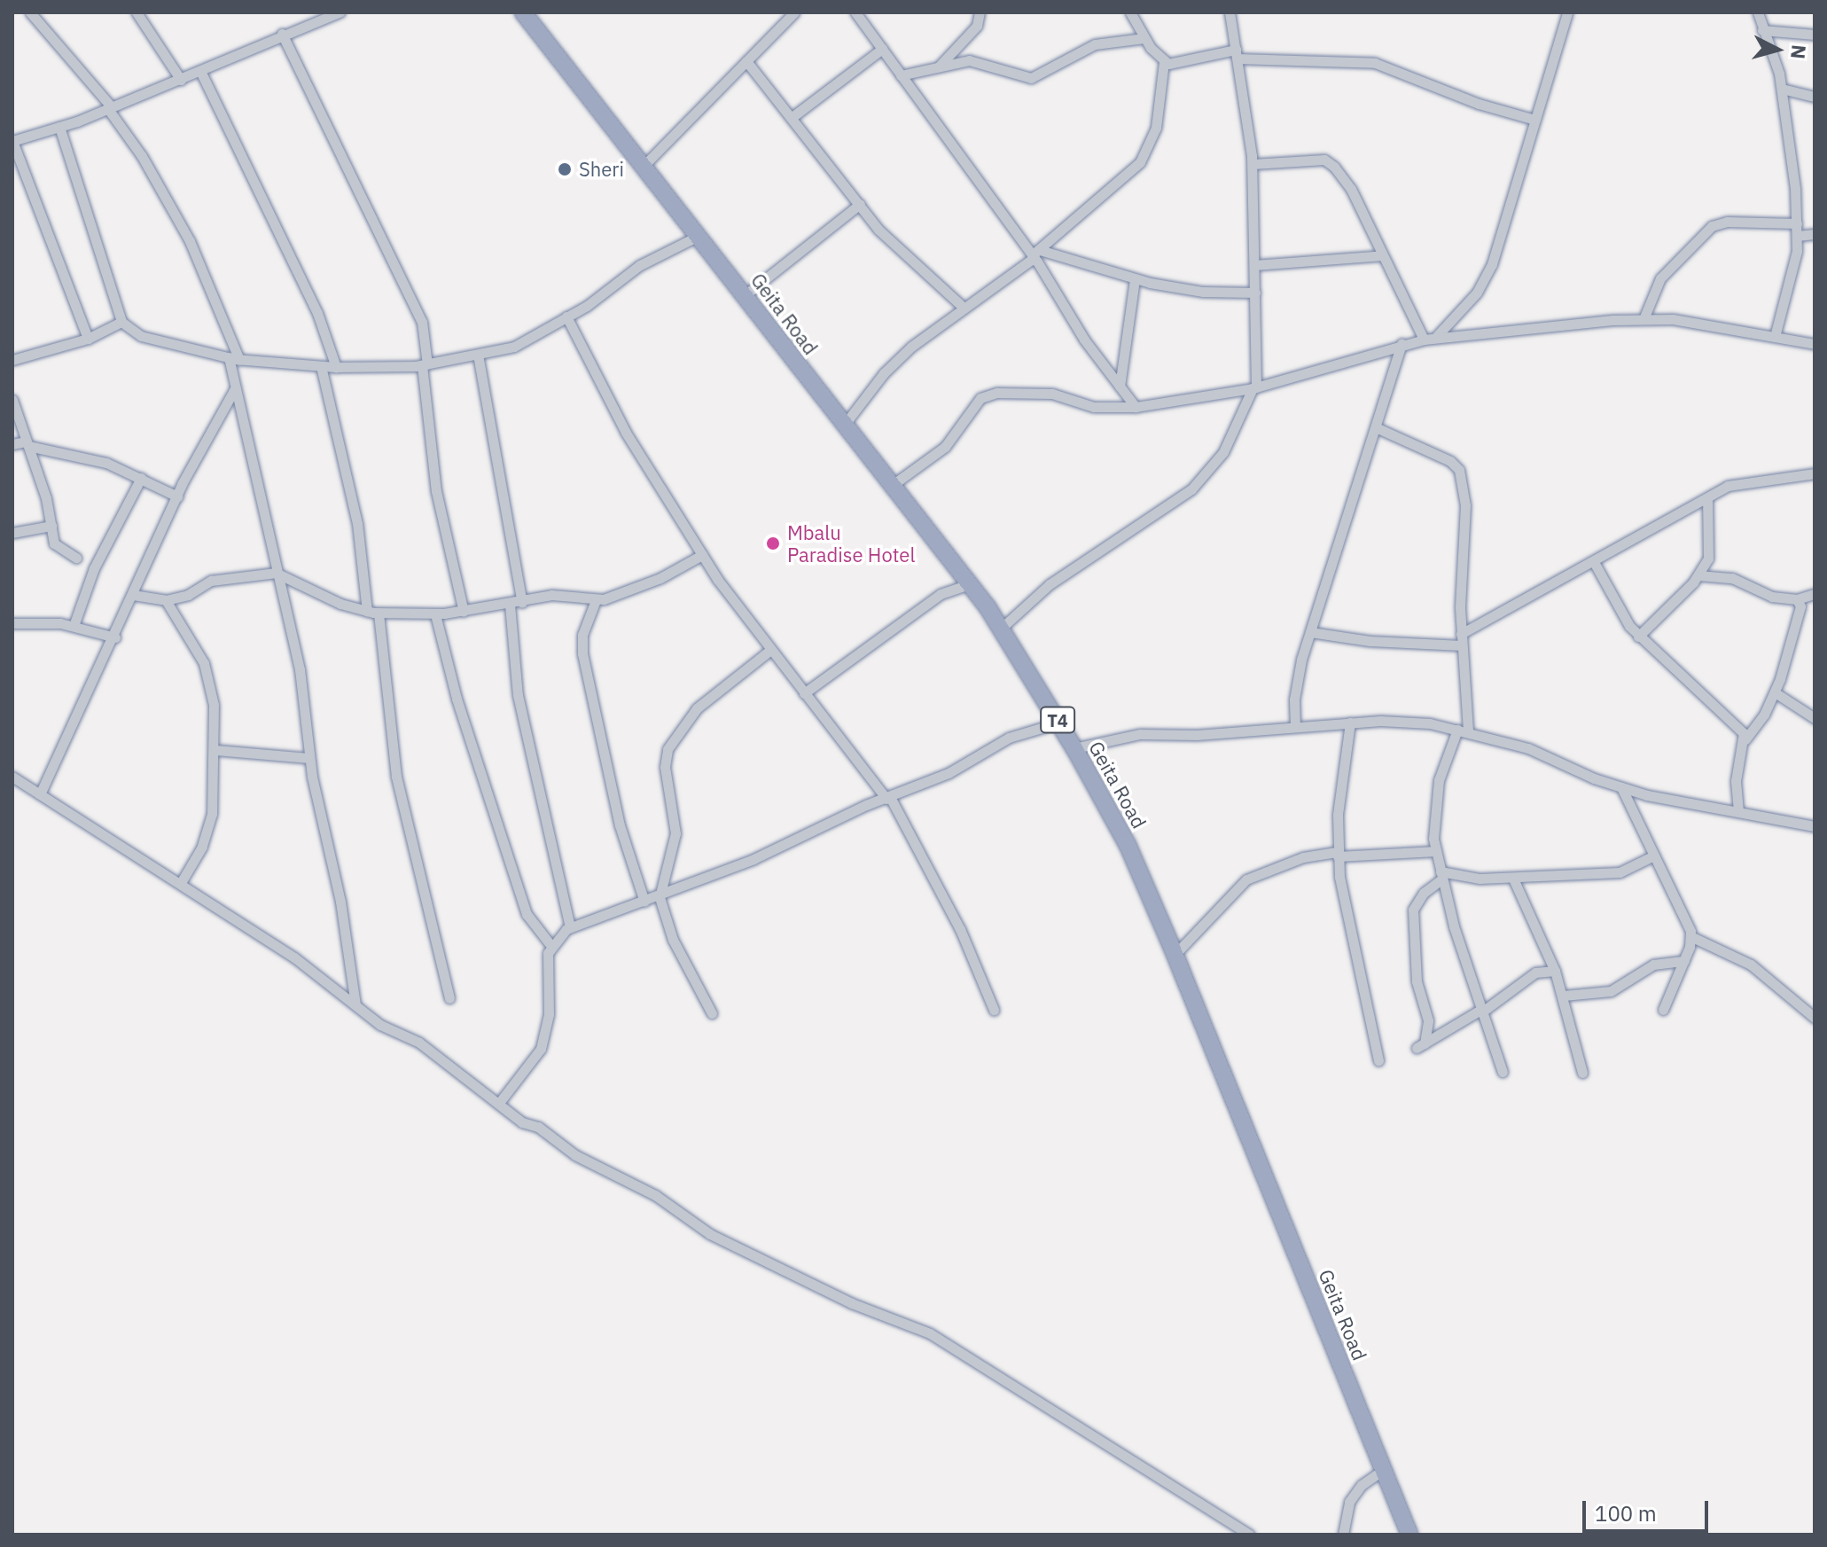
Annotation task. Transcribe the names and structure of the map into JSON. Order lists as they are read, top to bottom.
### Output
{
  "streets": {
    "highway": ["Geita Road", "T4"]
  },
  "places": ["Sheri", "Mbalu Paradise Hotel"],
  "scale_bar": "100 m",
  "north": "right"
}
